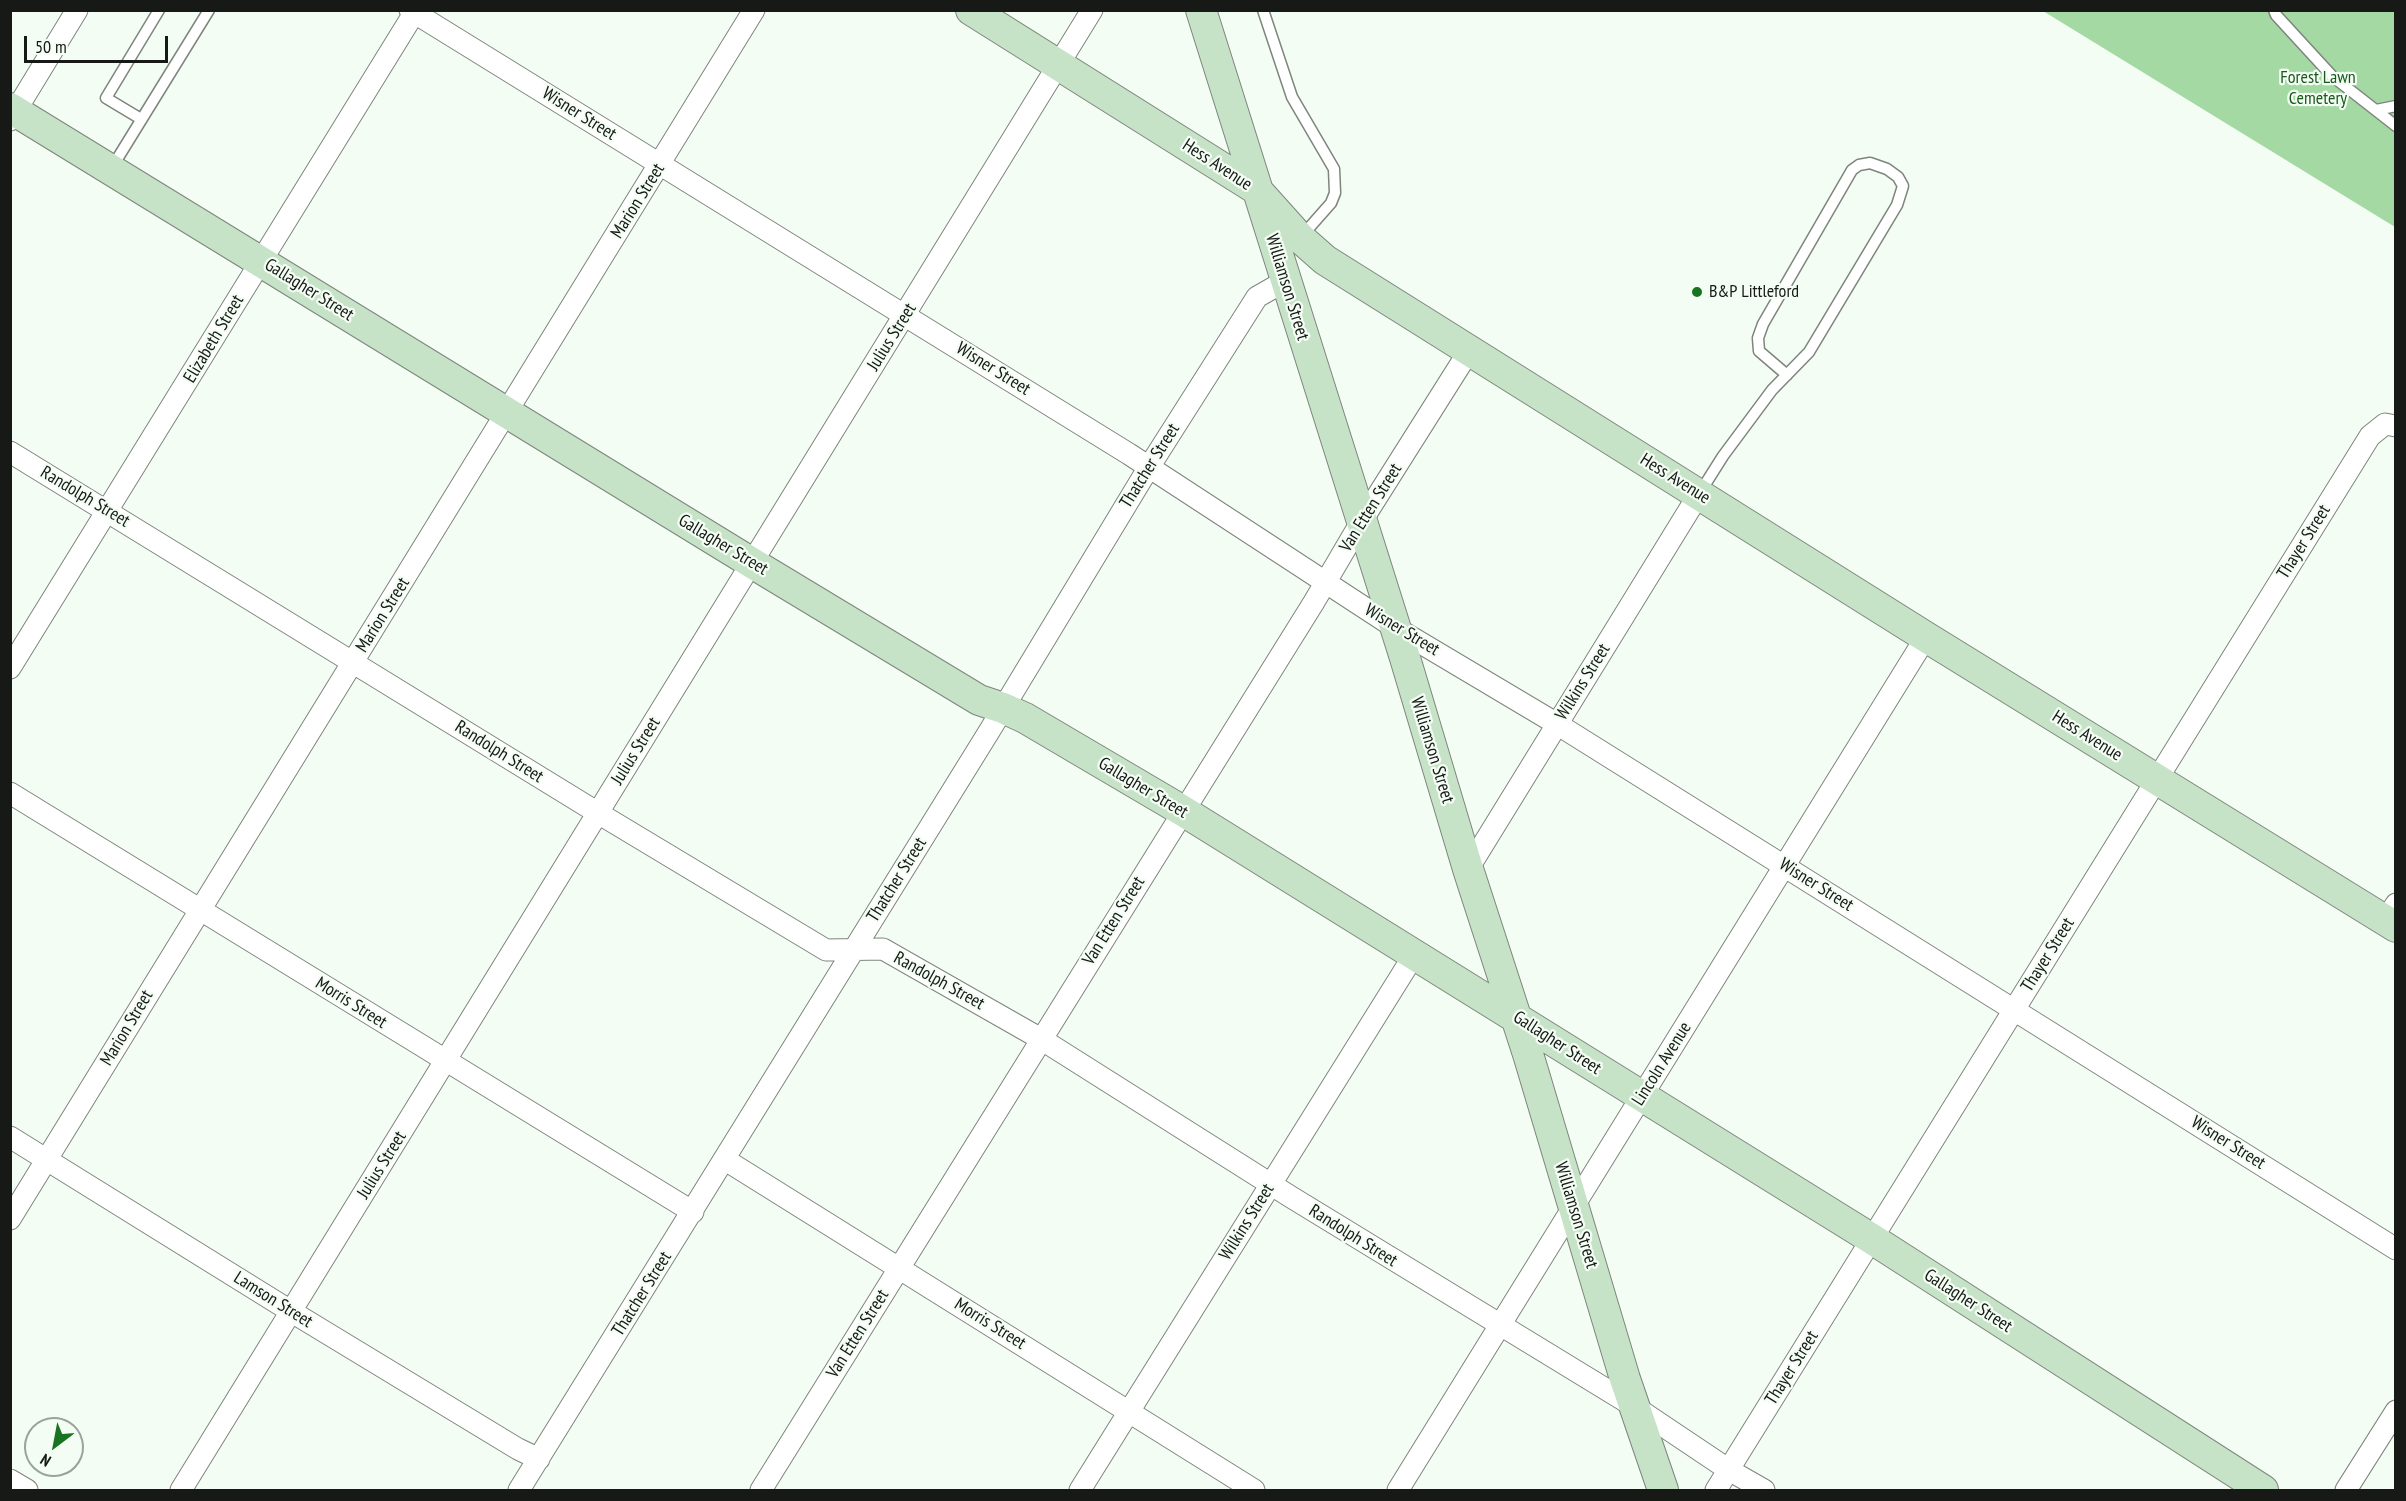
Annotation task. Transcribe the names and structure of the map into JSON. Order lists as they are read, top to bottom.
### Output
{
  "streets": {
    "street": [
      "Wisner Street",
      "Hess Avenue",
      "Marion Street",
      "Williamson Street",
      "Gallagher Street",
      "Julius Street",
      "Elizabeth Street",
      "Thatcher Street",
      "Randolph Street",
      "Van Etten Street",
      "Thayer Street",
      "Wilkins Street",
      "Morris Street",
      "Lincoln Avenue",
      "Lamson Street"
    ]
  },
  "crossings": [
    ["Wisner Street", "Marion Street"],
    ["Wisner Street", "Williamson Street"],
    ["Wisner Street", "Julius Street"],
    ["Wisner Street", "Elizabeth Street"],
    ["Wisner Street", "Thatcher Street"],
    ["Wisner Street", "Van Etten Street"],
    ["Wisner Street", "Thayer Street"],
    ["Wisner Street", "Wilkins Street"],
    ["Wisner Street", "Lincoln Avenue"],
    ["Hess Avenue", "Williamson Street"],
    ["Hess Avenue", "Julius Street"],
    ["Hess Avenue", "Van Etten Street"],
    ["Hess Avenue", "Thayer Street"],
    ["Hess Avenue", "Wilkins Street"],
    ["Hess Avenue", "Lincoln Avenue"],
    ["Marion Street", "Gallagher Street"],
    ["Marion Street", "Randolph Street"],
    ["Marion Street", "Morris Street"],
    ["Marion Street", "Lamson Street"],
    ["Williamson Street", "Gallagher Street"],
    ["Williamson Street", "Thatcher Street"],
    ["Williamson Street", "Randolph Street"],
    ["Williamson Street", "Van Etten Street"],
    ["Williamson Street", "Wilkins Street"],
    ["Williamson Street", "Lincoln Avenue"],
    ["Gallagher Street", "Julius Street"],
    ["Gallagher Street", "Elizabeth Street"],
    ["Gallagher Street", "Thatcher Street"],
    ["Gallagher Street", "Van Etten Street"],
    ["Gallagher Street", "Thayer Street"],
    ["Gallagher Street", "Wilkins Street"],
    ["Gallagher Street", "Lincoln Avenue"],
    ["Julius Street", "Randolph Street"],
    ["Julius Street", "Morris Street"],
    ["Julius Street", "Lamson Street"],
    ["Elizabeth Street", "Randolph Street"],
    ["Thatcher Street", "Randolph Street"],
    ["Thatcher Street", "Morris Street"],
    ["Thatcher Street", "Lamson Street"],
    ["Randolph Street", "Van Etten Street"],
    ["Randolph Street", "Thayer Street"],
    ["Randolph Street", "Wilkins Street"],
    ["Randolph Street", "Lincoln Avenue"],
    ["Van Etten Street", "Morris Street"],
    ["Wilkins Street", "Morris Street"]
  ],
  "parks": ["Forest Lawn Cemetery"],
  "places": ["B&P Littleford"],
  "scale_bar": "50 m",
  "north": "bottom left"
}
